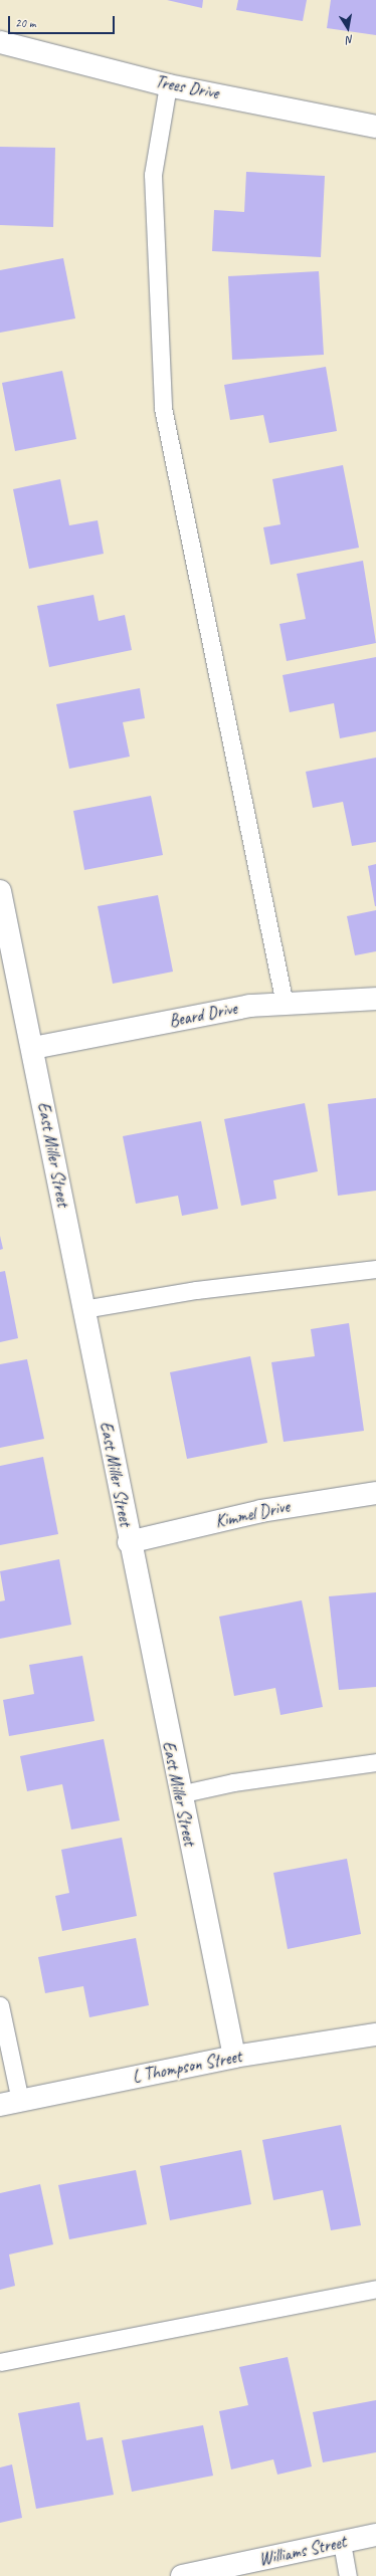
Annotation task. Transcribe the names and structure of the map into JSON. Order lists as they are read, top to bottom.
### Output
{
  "streets": {
    "street": [
      "Trees Drive",
      "Beard Drive",
      "East Miller Street",
      "Kimmel Drive",
      "L Thompson Street",
      "Williams Street"
    ]
  },
  "crossings": [
    ["Beard Drive", "East Miller Street"],
    ["East Miller Street", "Kimmel Drive"],
    ["East Miller Street", "L Thompson Street"]
  ],
  "scale_bar": "20 m",
  "north": "bottom"
}
